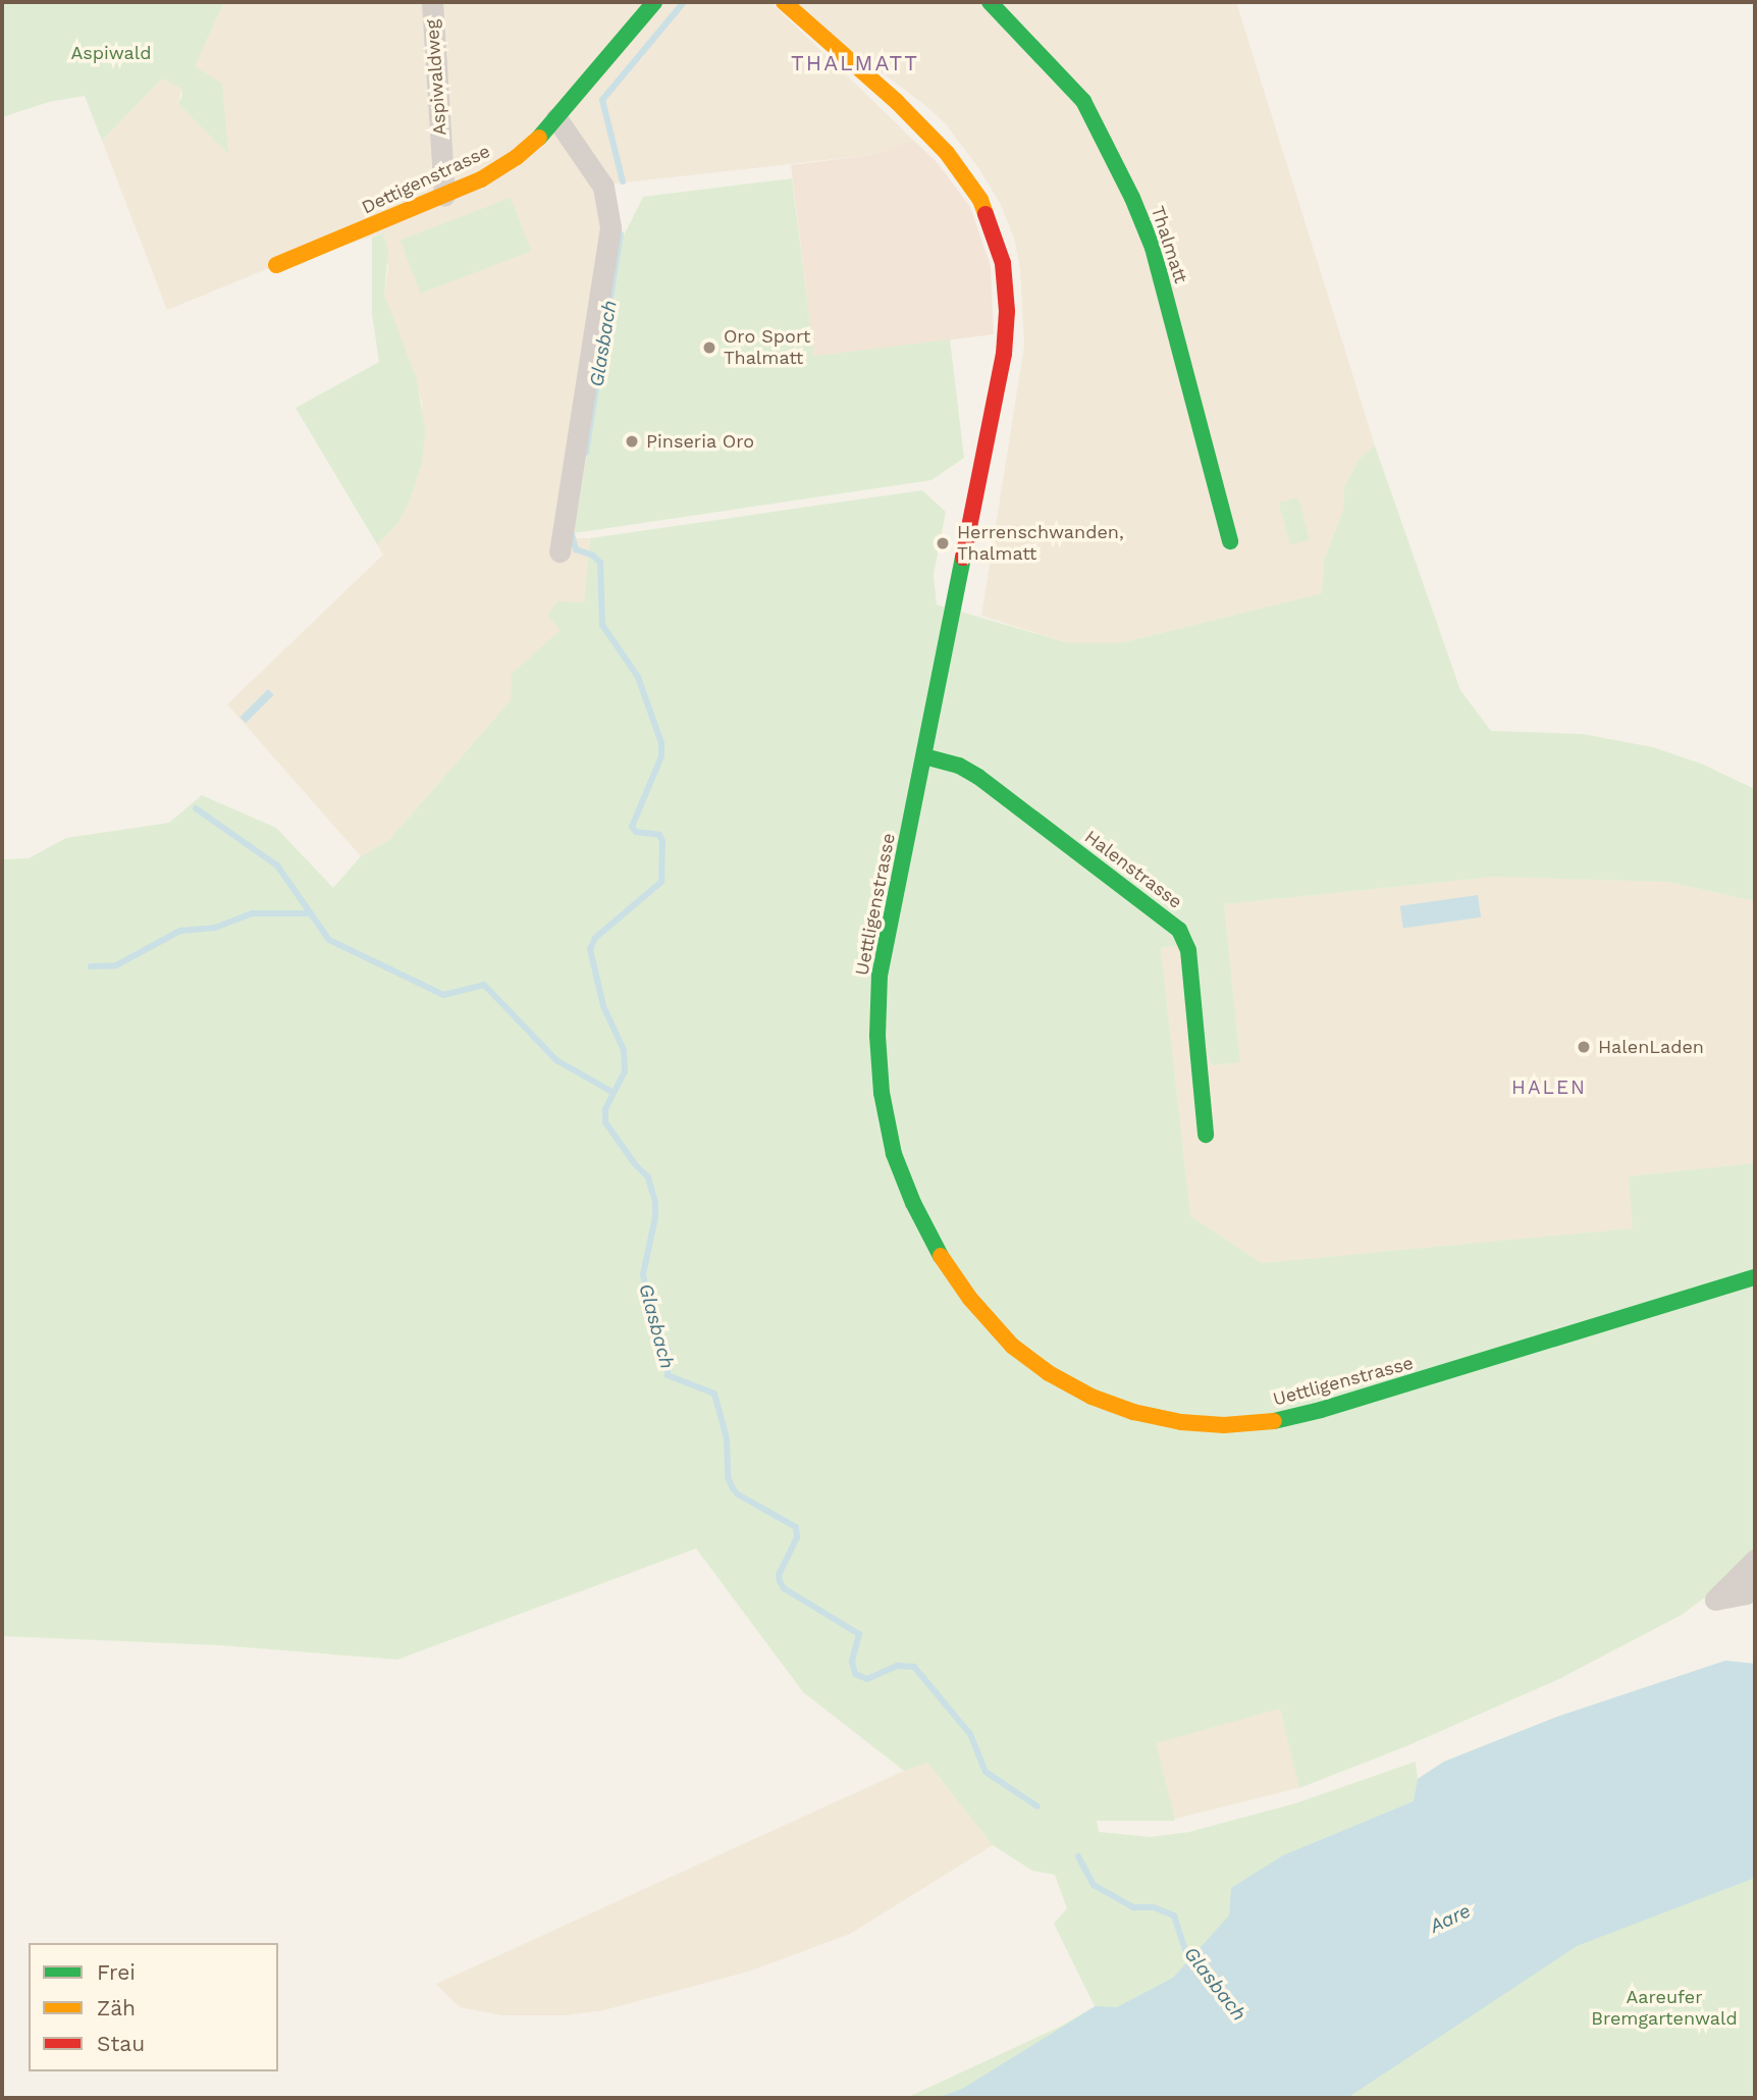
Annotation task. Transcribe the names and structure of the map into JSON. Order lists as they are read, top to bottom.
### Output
{
  "streets": {
    "main road": [
      "Dettigenstrasse",
      "Thalmatt",
      "Halenstrasse",
      "Uettligenstrasse"
    ],
    "street": ["Aspiwaldweg"]
  },
  "crossings": [
    ["Aspiwaldweg", "Dettigenstrasse"],
    ["Halenstrasse", "Uettligenstrasse"]
  ],
  "districts": ["THALMATT", "HALEN"],
  "water": ["Glasbach", "Aare"],
  "parks": ["Aspiwald", "Aareufer Bremgartenwald"],
  "places": [
    "Oro Sport Thalmatt",
    "Pinseria Oro",
    "Herrenschwanden, Thalmatt",
    "HalenLaden"
  ],
  "legend": ["Frei", "Zäh", "Stau"]
}
